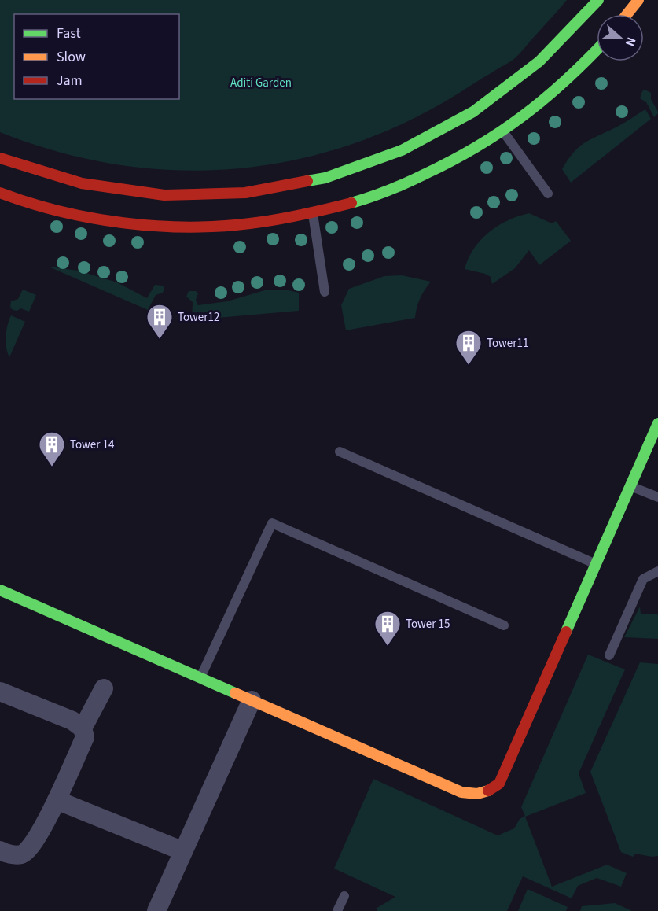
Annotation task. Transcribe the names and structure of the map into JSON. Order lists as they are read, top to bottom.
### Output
{
  "parks": ["Aditi Garden"],
  "places": {
    "building": [
      "Tower12",
      "Tower11",
      "Tower 14",
      "Tower 15"
    ]
  },
  "legend": ["Fast", "Slow", "Jam"],
  "north": "right"
}
